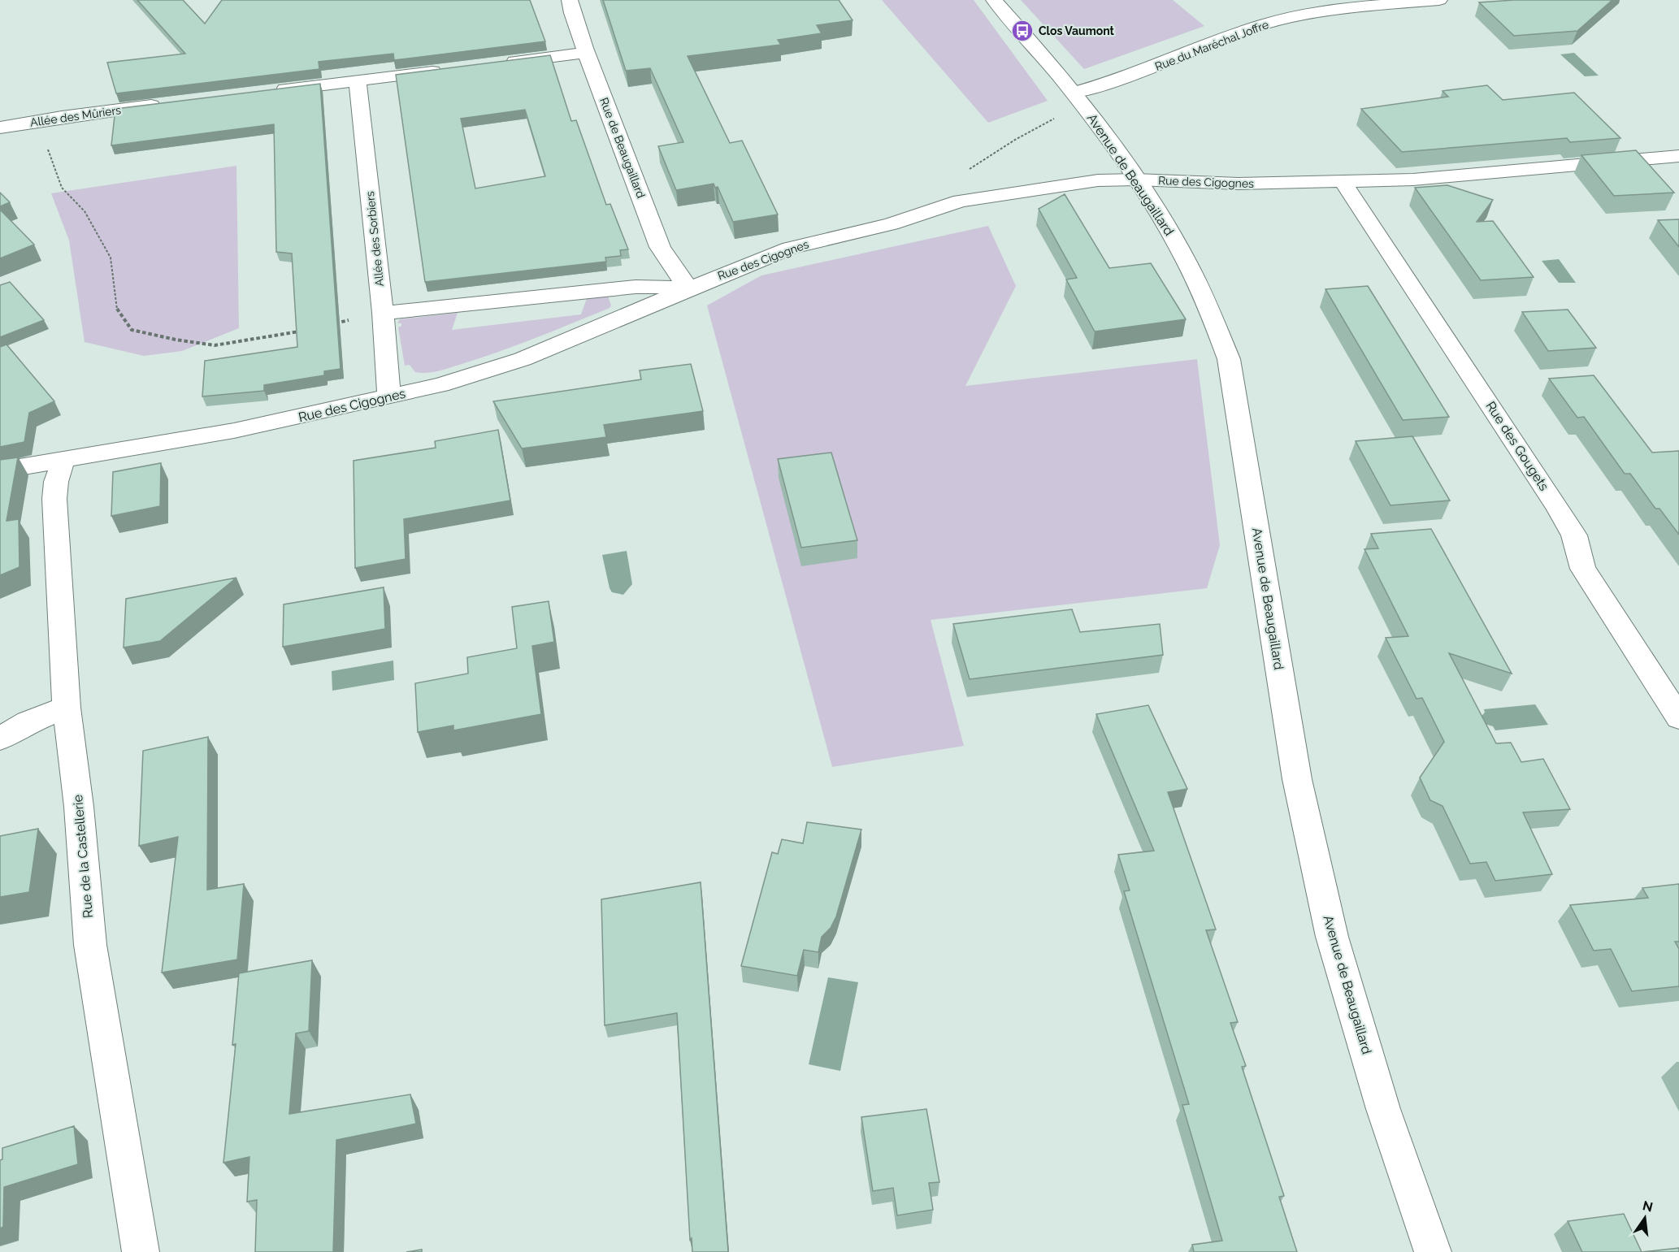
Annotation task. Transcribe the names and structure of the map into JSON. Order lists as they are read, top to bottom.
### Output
{
  "streets": {
    "street": [
      "Rue du Maréchal Joffre",
      "Allée des Mûriers",
      "Rue de Beaugaillard",
      "Avenue de Beaugaillard",
      "Rue des Cigognes",
      "Allée des Sorbiers",
      "Rue des Gougets",
      "Rue de la Castellerie"
    ]
  },
  "crossings": [
    ["Rue du Maréchal Joffre", "Avenue de Beaugaillard"],
    ["Rue de Beaugaillard", "Rue des Cigognes"],
    ["Avenue de Beaugaillard", "Rue des Cigognes"],
    ["Rue des Cigognes", "Allée des Sorbiers"],
    ["Rue des Cigognes", "Rue des Gougets"],
    ["Rue des Cigognes", "Rue de la Castellerie"]
  ],
  "places": {
    "bus stop": ["Clos Vaumont"]
  },
  "north": "top"
}
